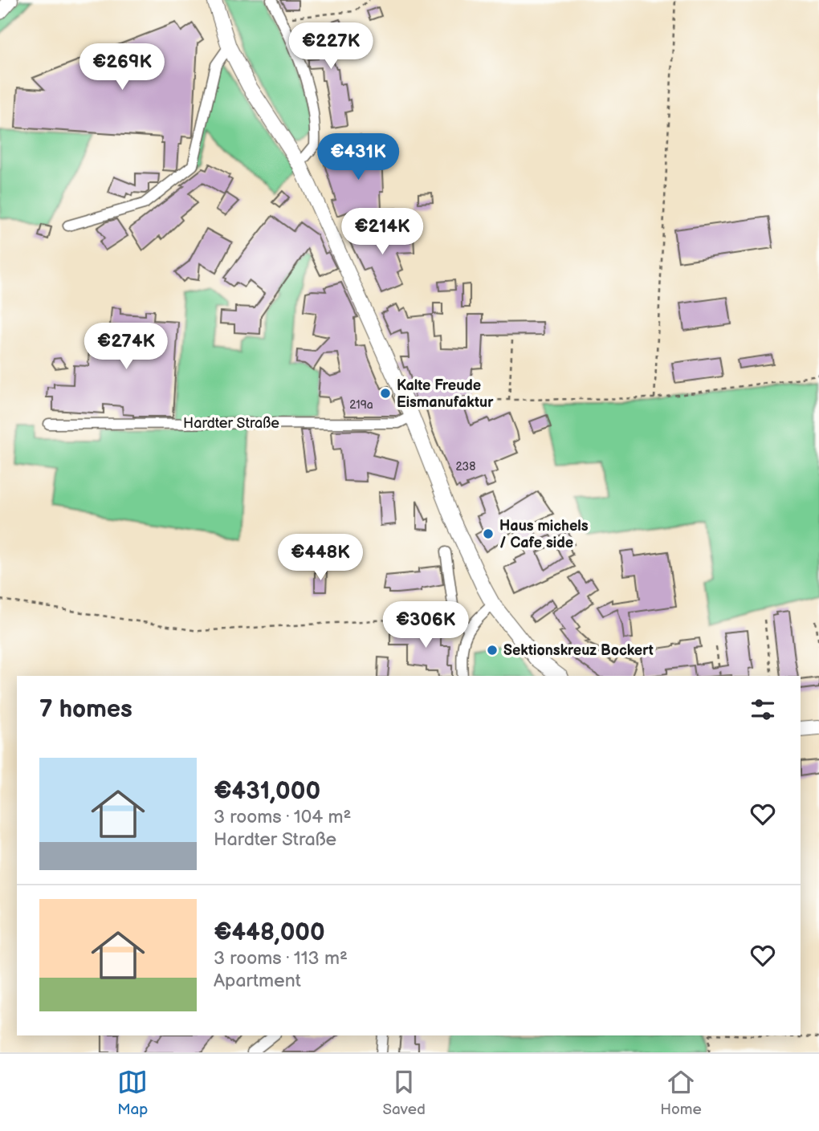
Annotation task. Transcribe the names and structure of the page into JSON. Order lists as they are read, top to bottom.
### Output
{
  "streets": {
    "street": ["Hardter Straße"]
  },
  "places": ["Kalte Freude Eismanufaktur", "Haus michels / Cafe side", "Sektionskreuz Bockert"],
  "house_numbers": ["219a", "238"],
  "page": {
    "price": [
      "€227K",
      "€269K",
      "€431K",
      "€214K",
      "€274K",
      "€448K",
      "€306K"
    ],
    "heading": "7 homes",
    "list": [
      {
        "name": "€431,000",
        "note": "3 rooms · 104 m² · Hardter Straße"
      },
      {
        "name": "€448,000",
        "note": "3 rooms · 113 m² · Apartment"
      }
    ],
    "tabs": ["Map", "Saved", "Home"]
  }
}
